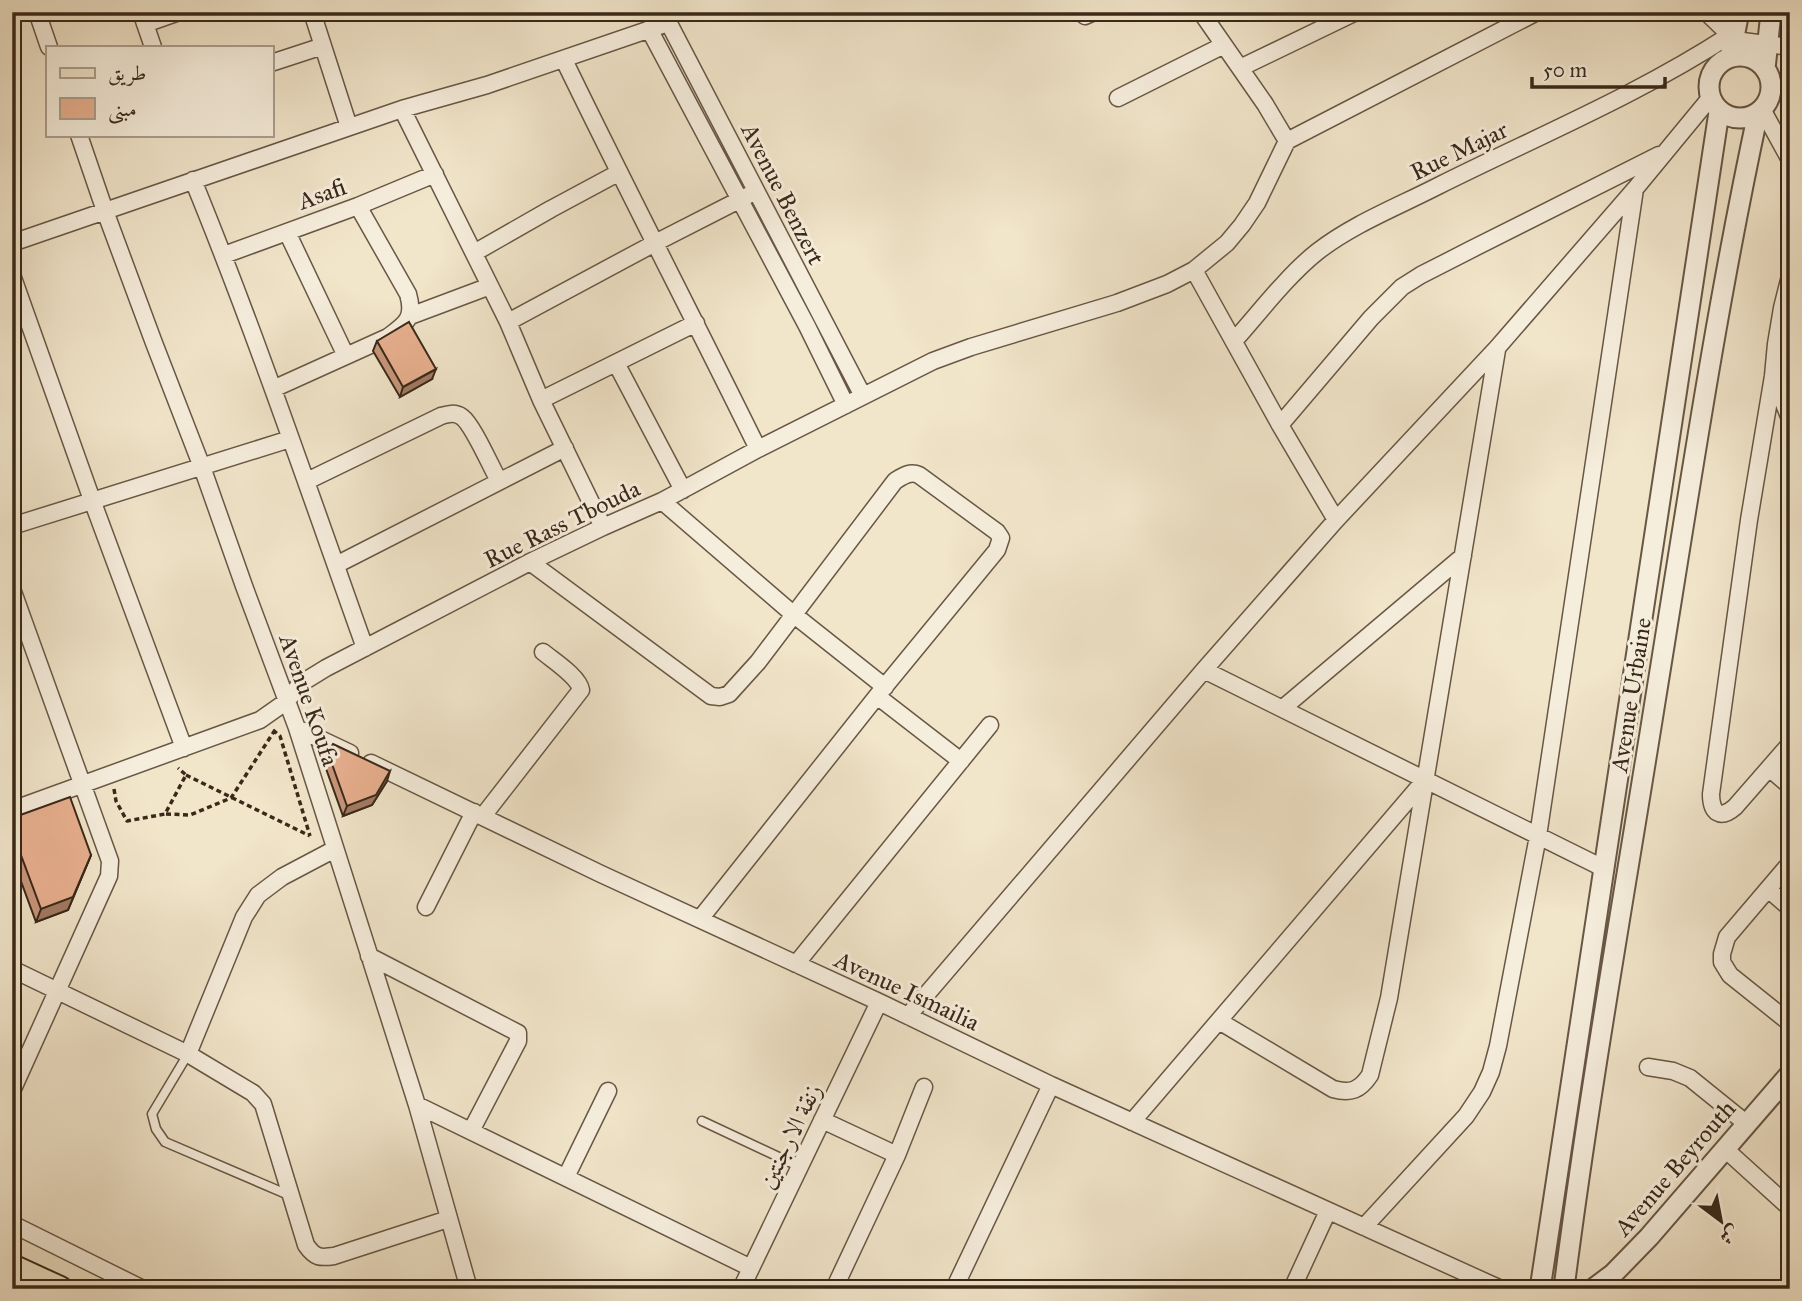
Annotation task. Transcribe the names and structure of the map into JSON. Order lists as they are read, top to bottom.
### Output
{
  "streets": {
    "street": [
      "Rue Majar",
      "Asafi",
      "Avenue Benzert",
      "Rue Rass Tbouda",
      "Avenue Urbaine",
      "Avenue Koufa",
      "Avenue Ismailia",
      "زنقة الارجنتين",
      "Avenue Beyrouth"
    ]
  },
  "crossings": [
    ["Rue Majar", "Avenue Urbaine"],
    ["Avenue Benzert", "Rue Rass Tbouda"],
    ["Rue Rass Tbouda", "Avenue Koufa"],
    ["Avenue Koufa", "Avenue Ismailia"],
    ["Avenue Ismailia", "زنقة الارجنتين"]
  ],
  "legend": ["طريق", "مبنى"],
  "scale_bar": "50 m",
  "north": "bottom right"
}
